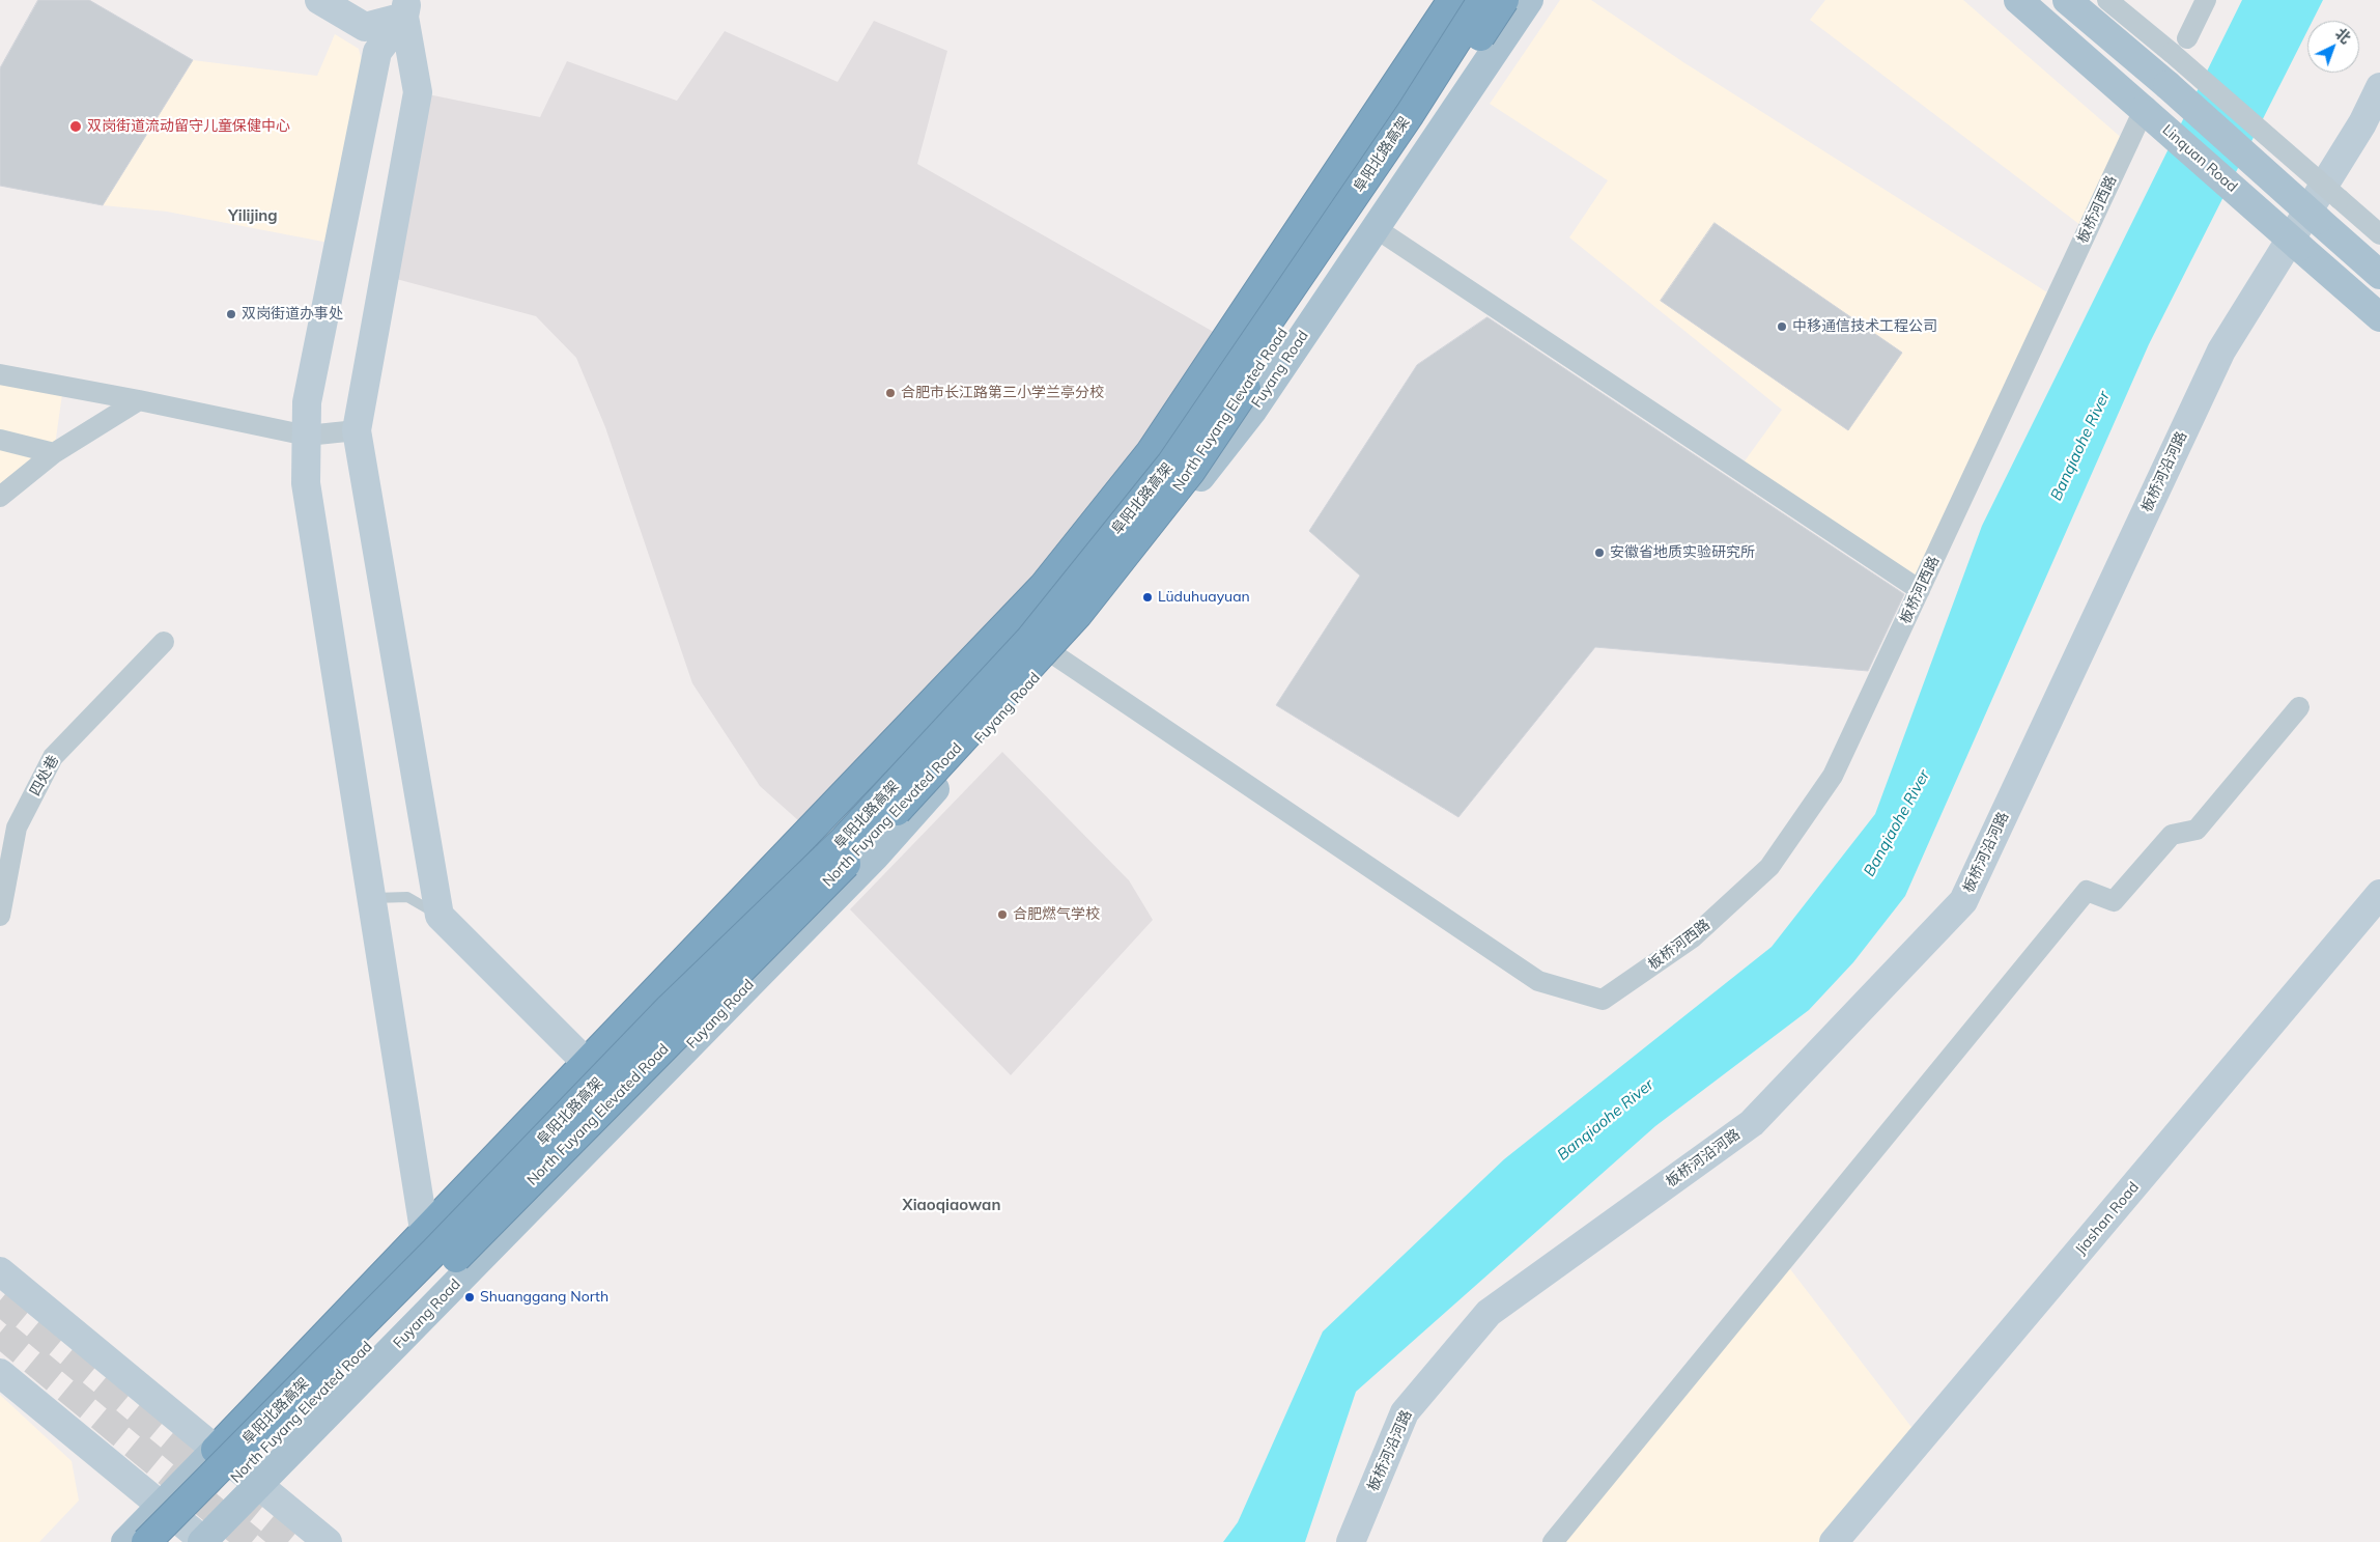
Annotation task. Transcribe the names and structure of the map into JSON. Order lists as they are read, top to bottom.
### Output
{
  "streets": {
    "highway": ["阜阳北路高架", "North Fuyang Elevated Road"],
    "main road": ["Linquan Road", "Fuyang Road"],
    "street": [
      "板桥河西路",
      "板桥河沿河路",
      "四处巷",
      "Jiashan Road"
    ]
  },
  "crossings": [
    ["Linquan Road", "板桥河西路"],
    ["板桥河西路", "Fuyang Road"]
  ],
  "districts": ["Yilijing", "Xiaoqiaowan"],
  "water": ["Banqiaohe River"],
  "places": [
    "双岗街道流动留守儿童保健中心",
    "双岗街道办事处",
    "中移通信技术工程公司",
    "合肥市长江路第三小学兰亭分校",
    "安徽省地质实验研究所",
    "Lüduhuayuan",
    "合肥燃气学校",
    "Shuanggang North"
  ],
  "north": "top right"
}
